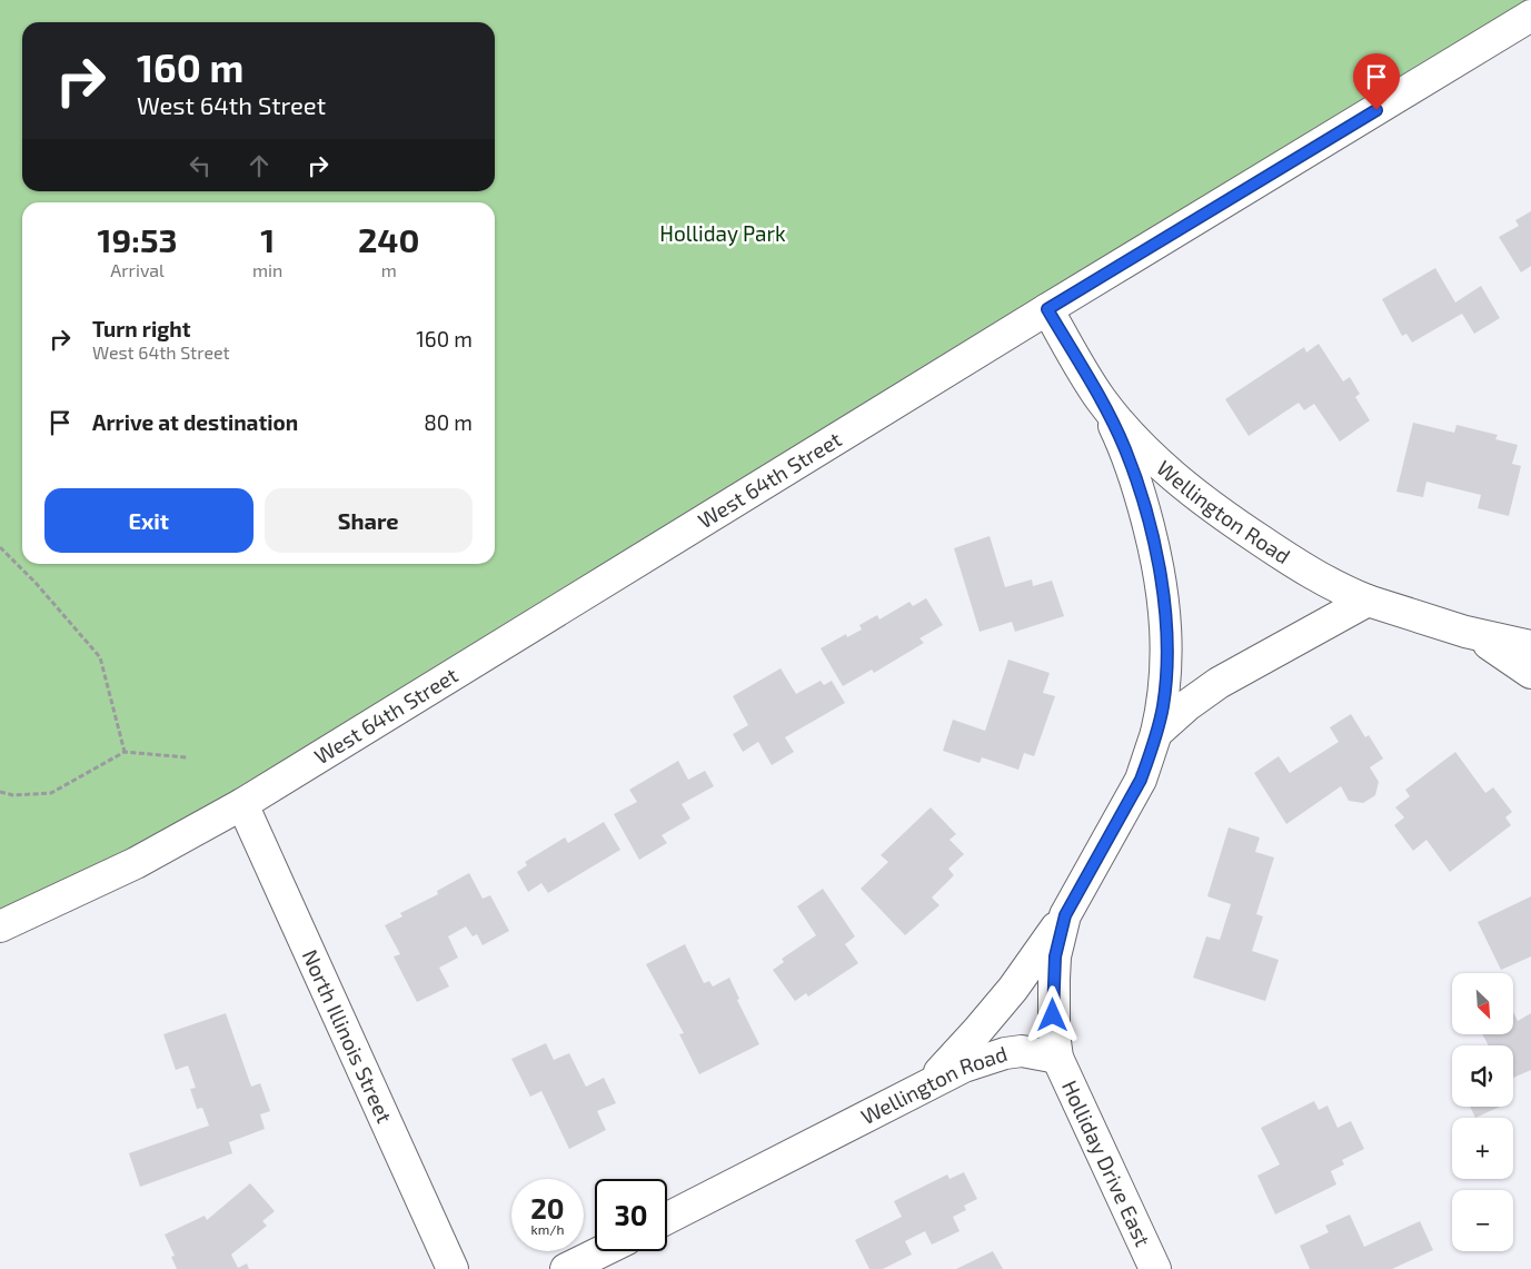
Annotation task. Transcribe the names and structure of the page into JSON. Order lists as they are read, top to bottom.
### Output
{
  "streets": {
    "street": [
      "West 64th Street",
      "Wellington Road",
      "North Illinois Street",
      "Holliday Drive East"
    ]
  },
  "crossings": [
    ["West 64th Street", "Wellington Road"],
    ["West 64th Street", "North Illinois Street"],
    ["Wellington Road", "Holliday Drive East"]
  ],
  "parks": ["Holliday Park"],
  "north": "bottom right",
  "page": {
    "turn": ["160 m", "West 64th Street"],
    "eta": [
      "19:53",
      "Arrival",
      "1",
      "min",
      "240",
      "m"
    ],
    "list": [
      {
        "name": "Turn right",
        "note": "West 64th Street",
        "value": "160 m"
      },
      {
        "name": "Arrive at destination",
        "value": "80 m"
      }
    ],
    "buttons": ["Exit", "Share"],
    "map_buttons": ["+", "−"],
    "speed": "20 km/h",
    "limit": "30"
  }
}
